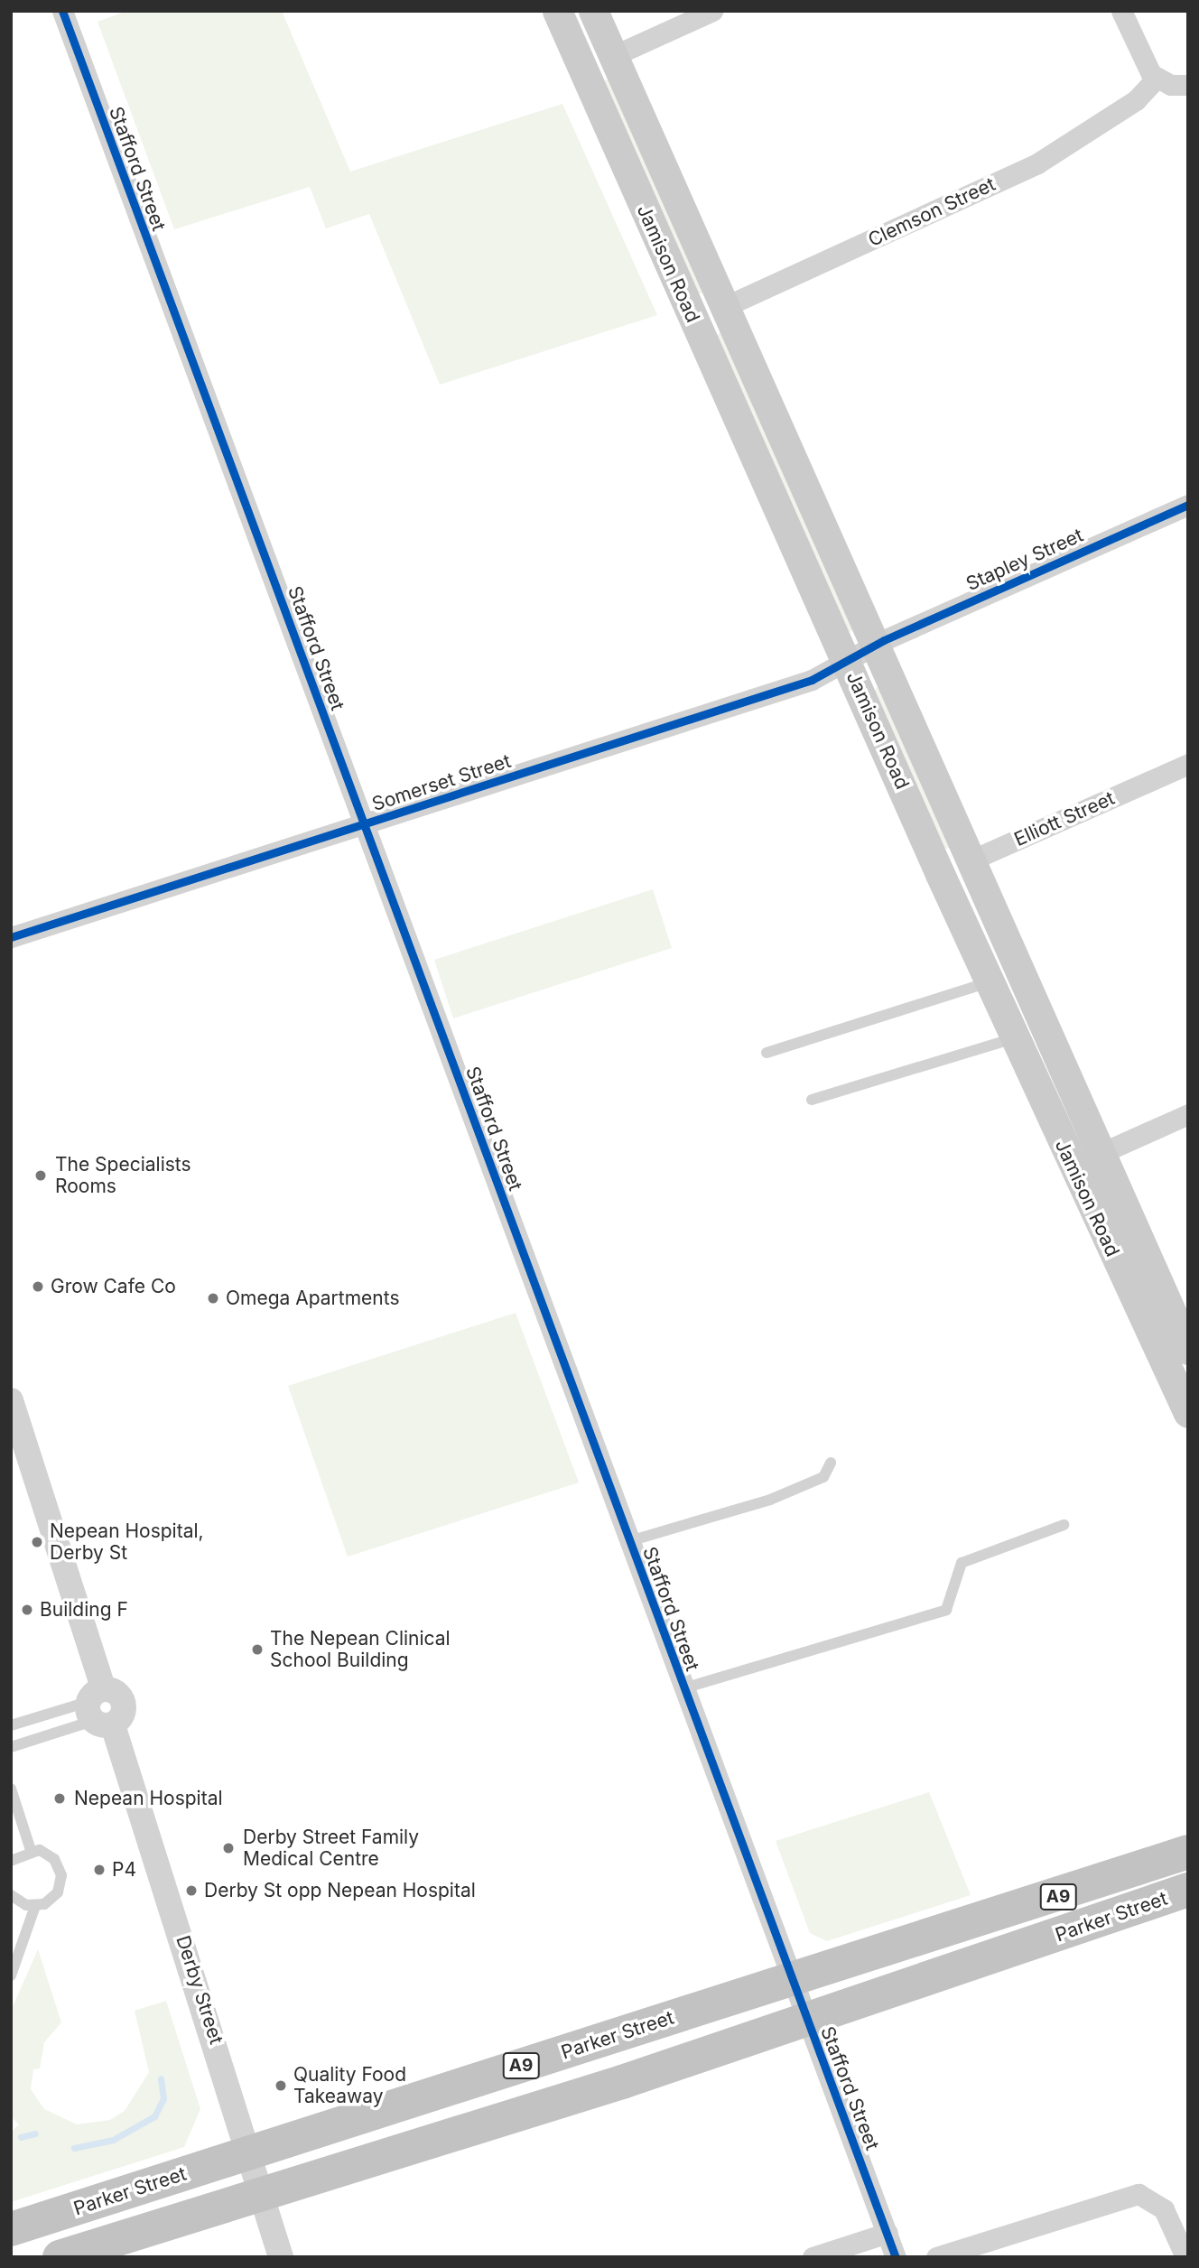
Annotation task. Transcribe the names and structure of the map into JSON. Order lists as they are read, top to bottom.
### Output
{
  "streets": {
    "highway": ["A9", "Parker Street"],
    "main road": ["Jamison Road"],
    "street": [
      "Stafford Street",
      "Clemson Street",
      "Stapley Street",
      "Somerset Street",
      "Elliott Street",
      "Derby Street"
    ]
  },
  "crossings": [
    ["Stafford Street", "Somerset Street"],
    ["Stafford Street", "Parker Street"],
    ["Clemson Street", "Jamison Road"],
    ["Jamison Road", "Stapley Street"],
    ["Jamison Road", "Somerset Street"],
    ["Jamison Road", "Elliott Street"],
    ["Stapley Street", "Somerset Street"],
    ["Parker Street", "Derby Street"]
  ],
  "places": [
    "The Specialists Rooms",
    "Grow Cafe Co",
    "Omega Apartments",
    "Nepean Hospital, Derby St",
    "Building F",
    "The Nepean Clinical School Building",
    "Nepean Hospital",
    "Derby Street Family Medical Centre",
    "P4",
    "Derby St opp Nepean Hospital",
    "Quality Food Takeaway"
  ]
}
